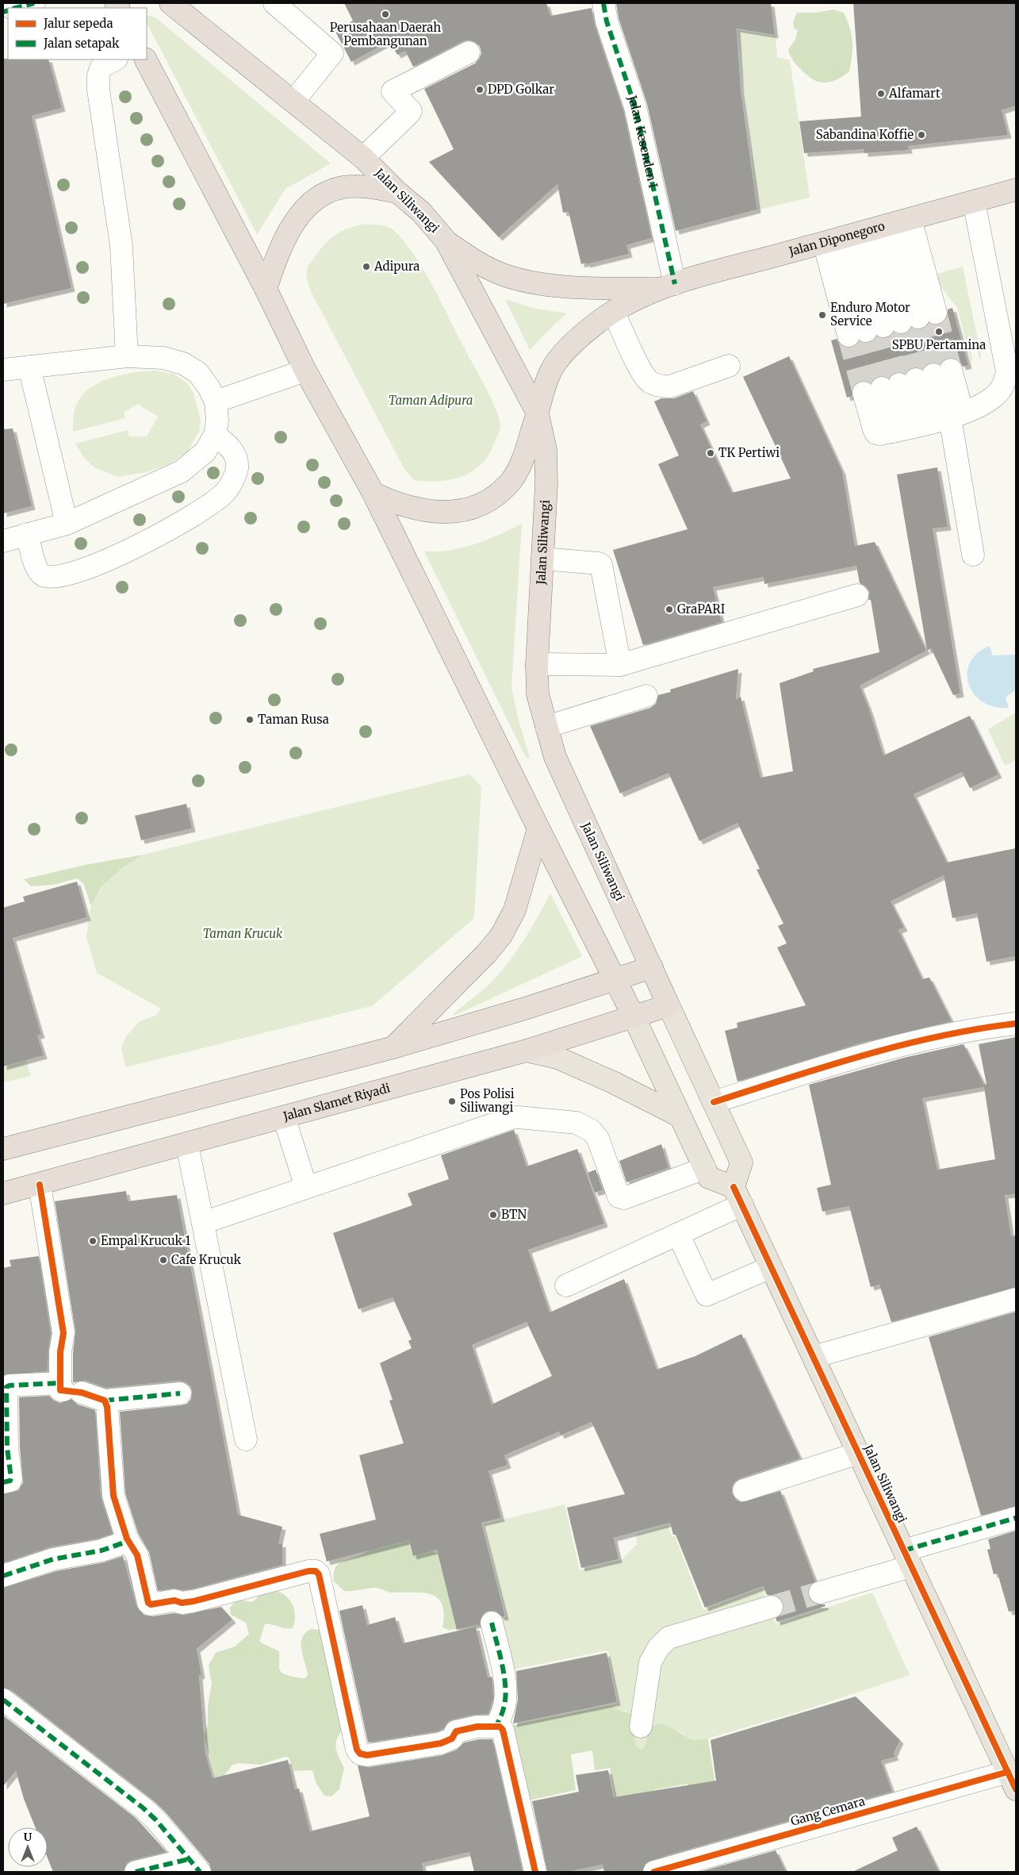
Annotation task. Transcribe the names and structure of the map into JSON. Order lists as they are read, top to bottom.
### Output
{
  "streets": {
    "highway": ["Jalan Siliwangi", "Jalan Diponegoro", "Jalan Slamet Riyadi"],
    "street": ["Jalan Kesenden I", "Gang Cemara"]
  },
  "crossings": [
    ["Jalan Kesenden I", "Jalan Diponegoro"],
    ["Jalan Siliwangi", "Jalan Slamet Riyadi"],
    ["Jalan Siliwangi", "Gang Cemara"]
  ],
  "parks": ["Taman Adipura", "Taman Krucuk"],
  "places": [
    "Perusahaan Daerah Pembangunan",
    "DPD Golkar",
    "Alfamart",
    "Sabandina Koffie",
    "Adipura",
    "Enduro Motor Service",
    "SPBU Pertamina",
    "TK Pertiwi",
    "GraPARI",
    "Taman Rusa",
    "Pos Polisi Siliwangi",
    "BTN",
    "Empal Krucuk 1",
    "Cafe Krucuk"
  ],
  "legend": ["Jalur sepeda", "Jalan setapak"],
  "north": "top"
}
